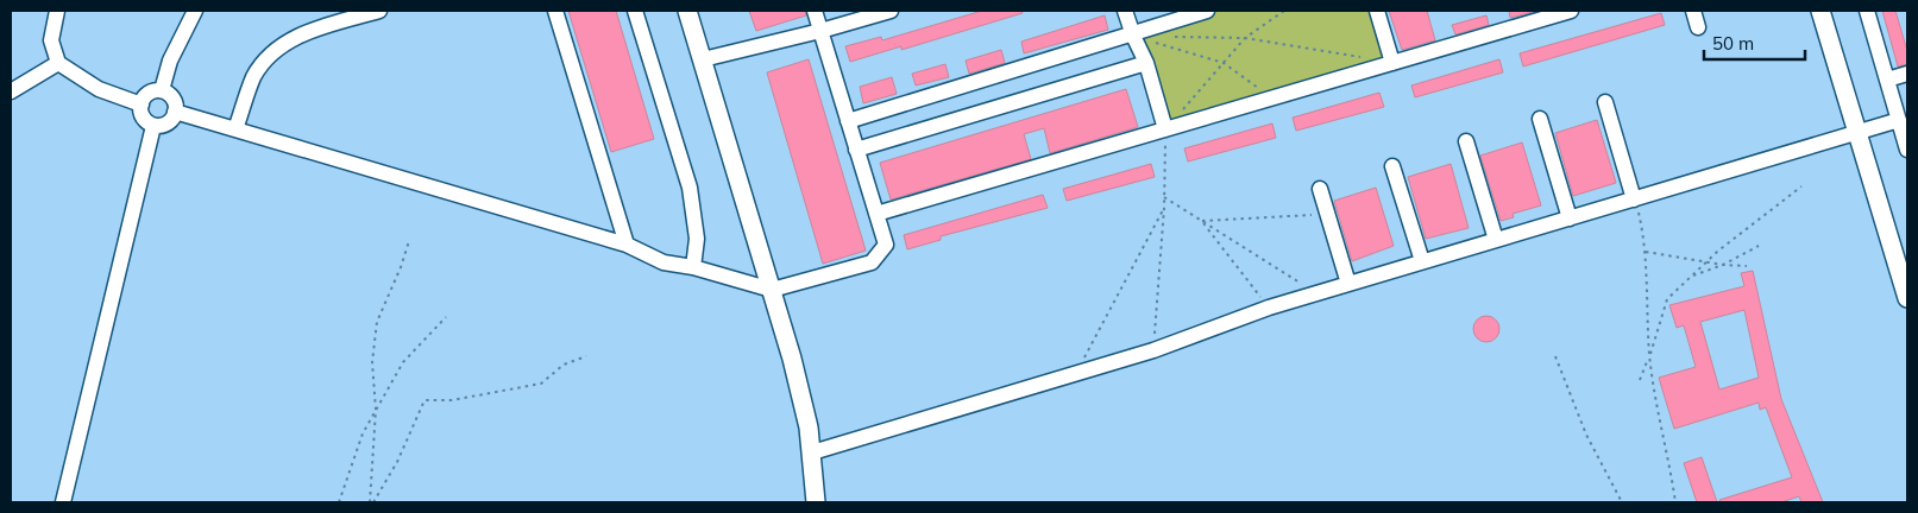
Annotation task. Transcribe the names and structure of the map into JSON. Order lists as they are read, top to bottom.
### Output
{
  "scale_bar": "50 m"
}
